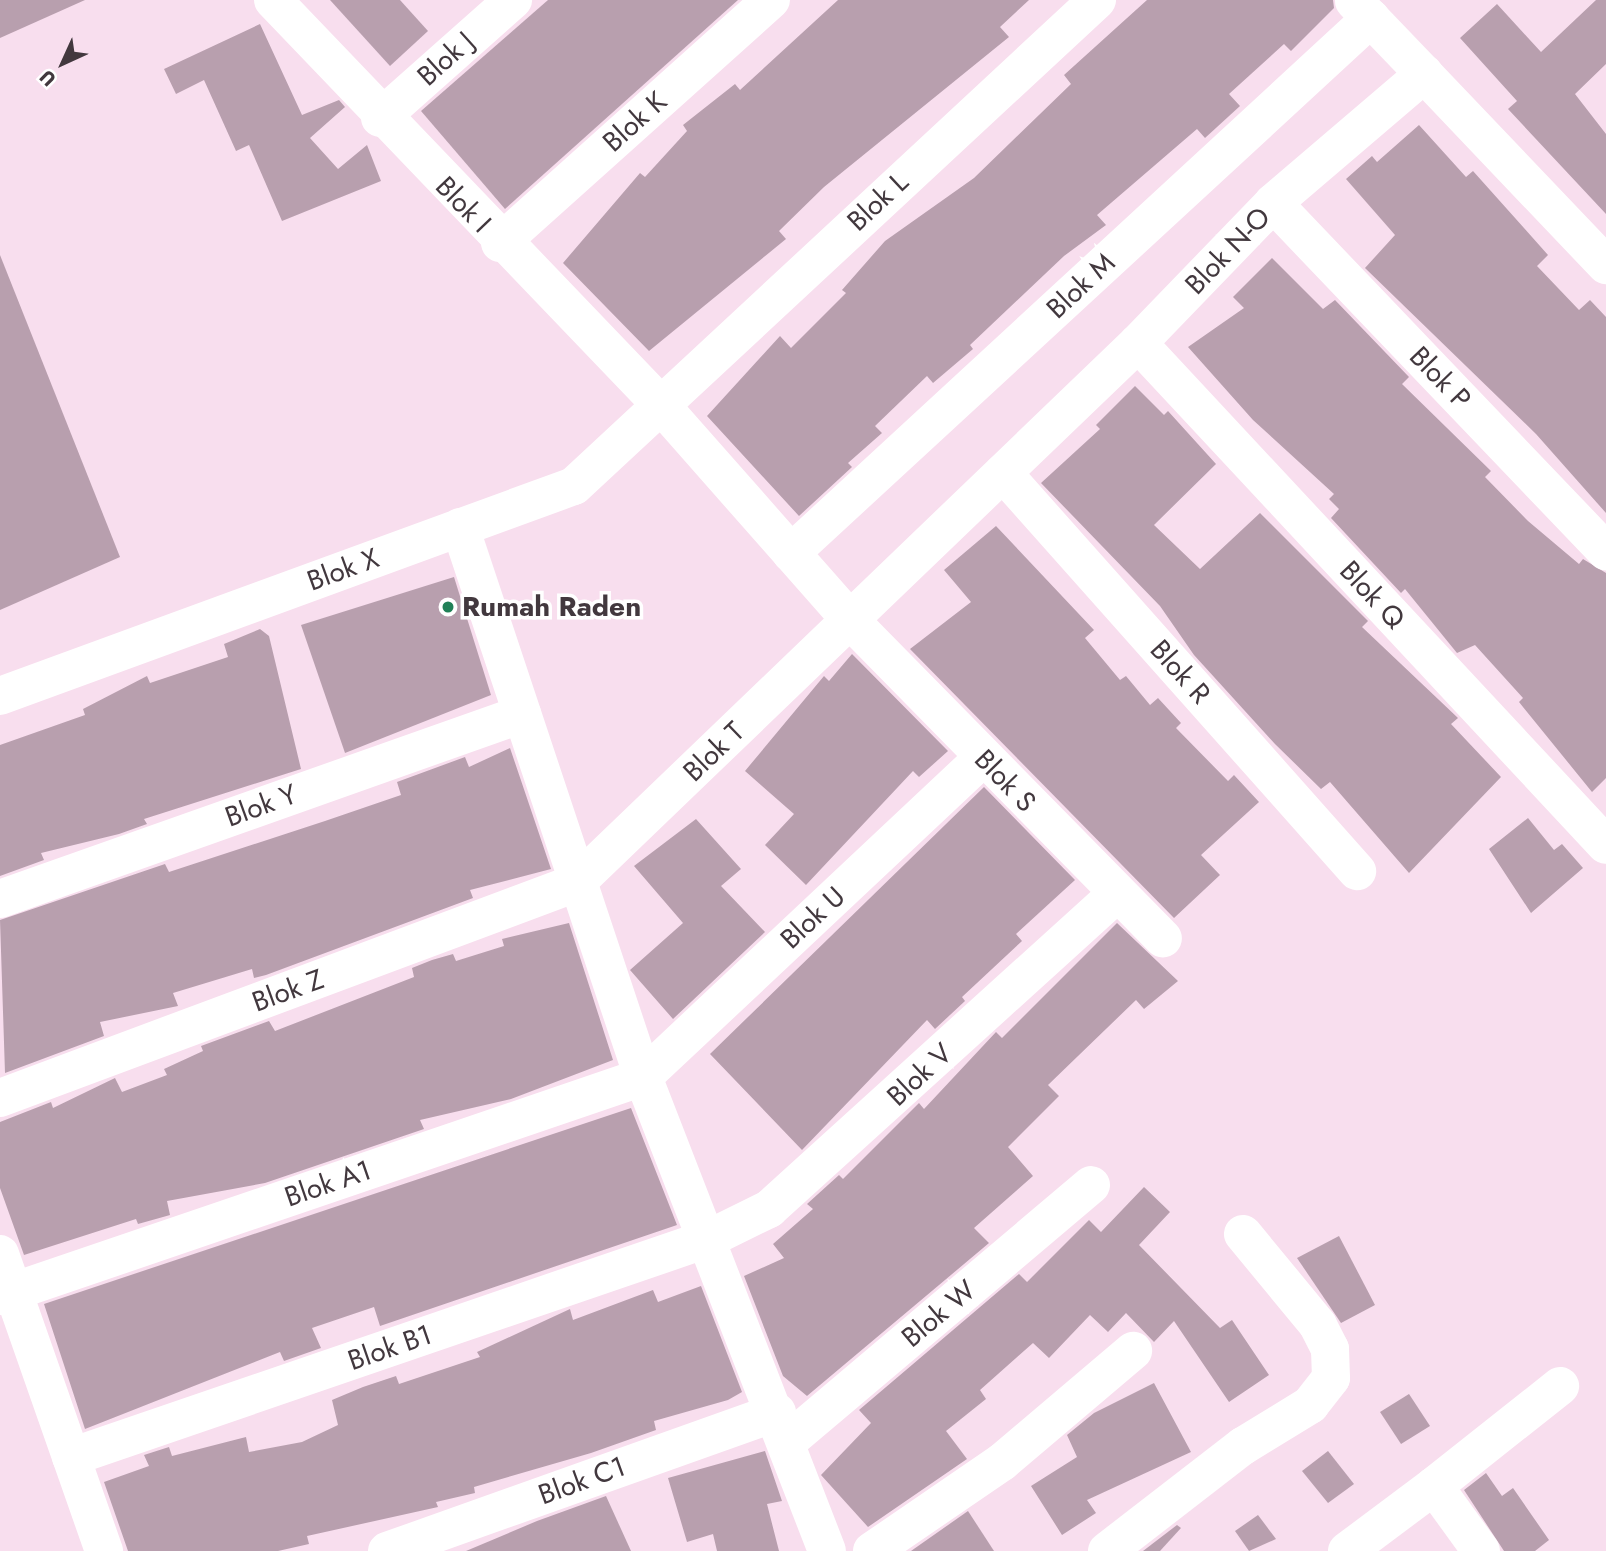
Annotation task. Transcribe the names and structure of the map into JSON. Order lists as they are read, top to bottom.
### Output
{
  "streets": {
    "street": [
      "Blok J",
      "Blok K",
      "Blok L",
      "Blok I",
      "Blok N-O",
      "Blok M",
      "Blok P",
      "Blok X",
      "Blok Q",
      "Blok R",
      "Blok T",
      "Blok S",
      "Blok Y",
      "Blok U",
      "Blok Z",
      "Blok V",
      "Blok A1",
      "Blok W",
      "Blok B1",
      "Blok C1"
    ]
  },
  "crossings": [
    ["Blok J", "Blok I"],
    ["Blok K", "Blok I"],
    ["Blok L", "Blok I"],
    ["Blok L", "Blok X"],
    ["Blok I", "Blok X"],
    ["Blok N-O", "Blok M"],
    ["Blok N-O", "Blok P"],
    ["Blok N-O", "Blok Q"],
    ["Blok N-O", "Blok R"],
    ["Blok N-O", "Blok T"],
    ["Blok N-O", "Blok S"],
    ["Blok T", "Blok S"],
    ["Blok T", "Blok Z"],
    ["Blok S", "Blok U"],
    ["Blok S", "Blok V"],
    ["Blok U", "Blok A1"],
    ["Blok V", "Blok B1"],
    ["Blok W", "Blok C1"]
  ],
  "places": ["Rumah Raden"],
  "north": "bottom left"
}
